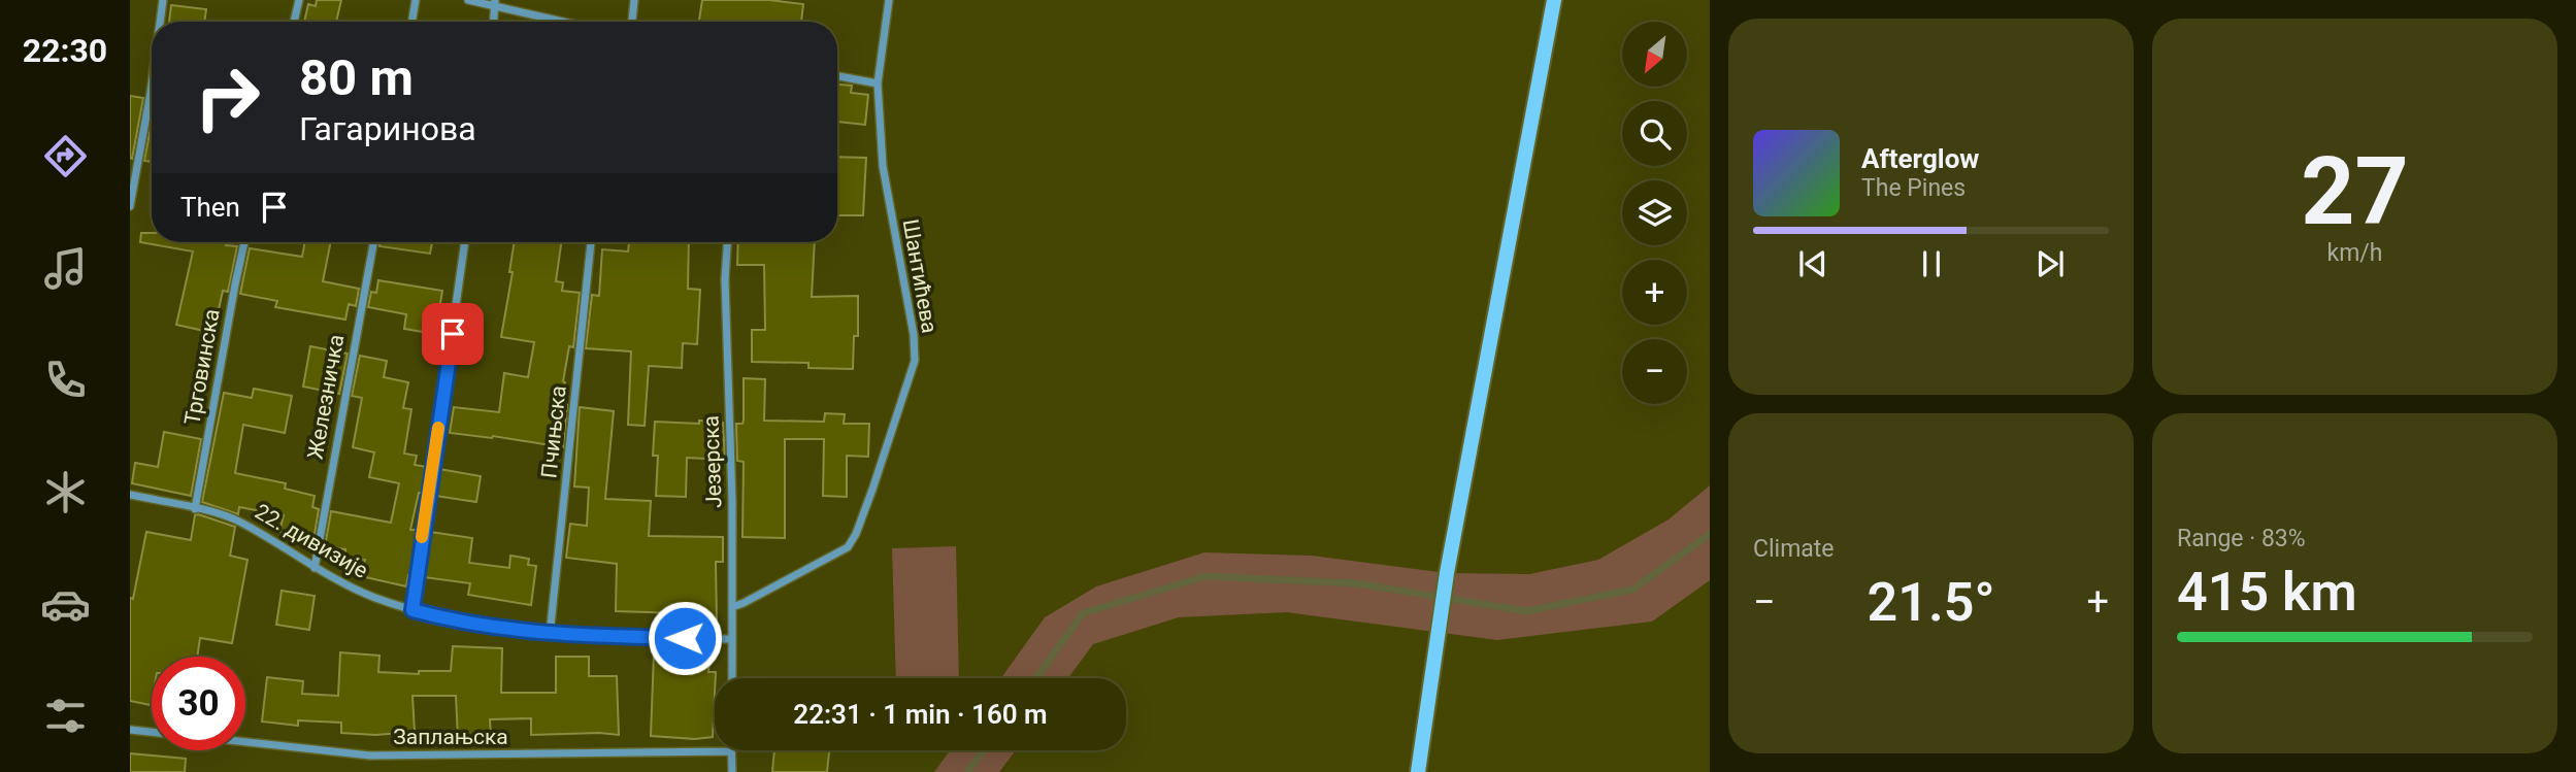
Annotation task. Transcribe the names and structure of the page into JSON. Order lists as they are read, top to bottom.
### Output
{
  "streets": {
    "street": [
      "Шантићева",
      "Трговинска",
      "Железничка",
      "Пчињска",
      "Језерска",
      "22. дивизије",
      "Заплањска"
    ]
  },
  "crossings": [
    ["Шантићева", "Језерска"],
    ["Трговинска", "22. дивизије"],
    ["Железничка", "22. дивизије"],
    ["Пчињска", "22. дивизије"],
    ["Језерска", "22. дивизије"]
  ],
  "north": "bottom left",
  "page": {
    "tabs": "22:30",
    "tile": [
      ["27", "km/h"],
      "Climate",
      ["Range · 83%", "415 km"]
    ],
    "map_buttons": ["+", "−"],
    "turn": ["80 m", "Гагаринова"],
    "song": ["Afterglow", "The Pines"],
    "then": "Then",
    "heat": ["−", "21.5°", "+"],
    "limit": "30",
    "trip": "22:31 · 1 min · 160 m"
  }
}
